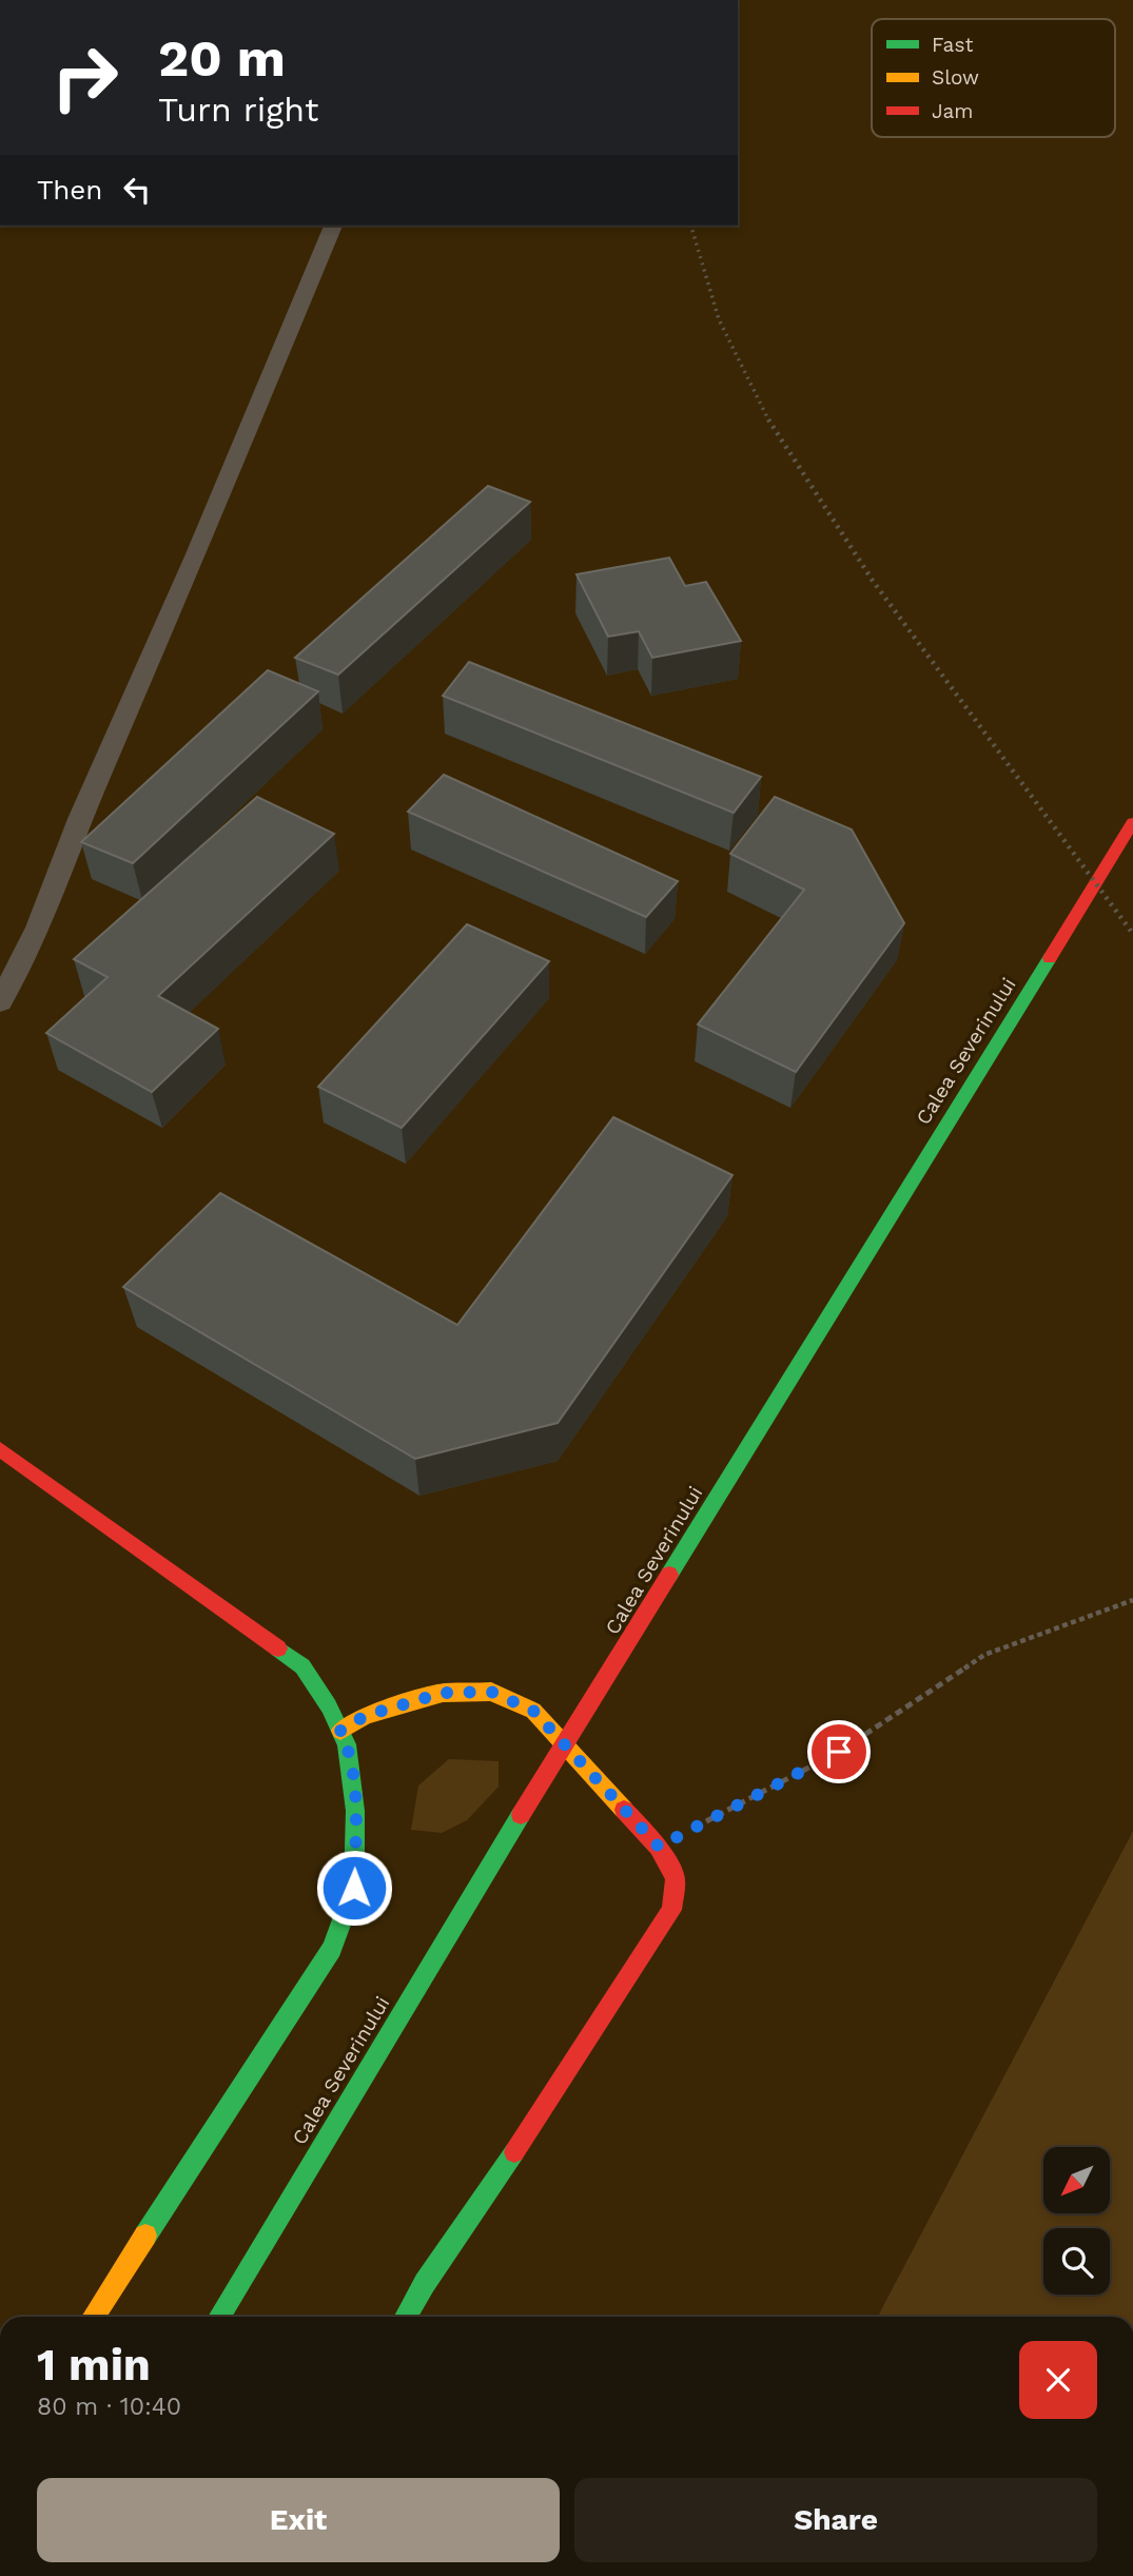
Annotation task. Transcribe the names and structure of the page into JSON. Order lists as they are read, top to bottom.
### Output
{
  "streets": {
    "main road": ["Calea Severinului"]
  },
  "legend": ["Fast", "Slow", "Jam"],
  "north": "bottom left",
  "page": {
    "turn": ["20 m", "Turn right"],
    "then": "Then",
    "heading": ["1 min", "80 m · 10:40"],
    "buttons": ["Exit", "Share"]
  }
}
